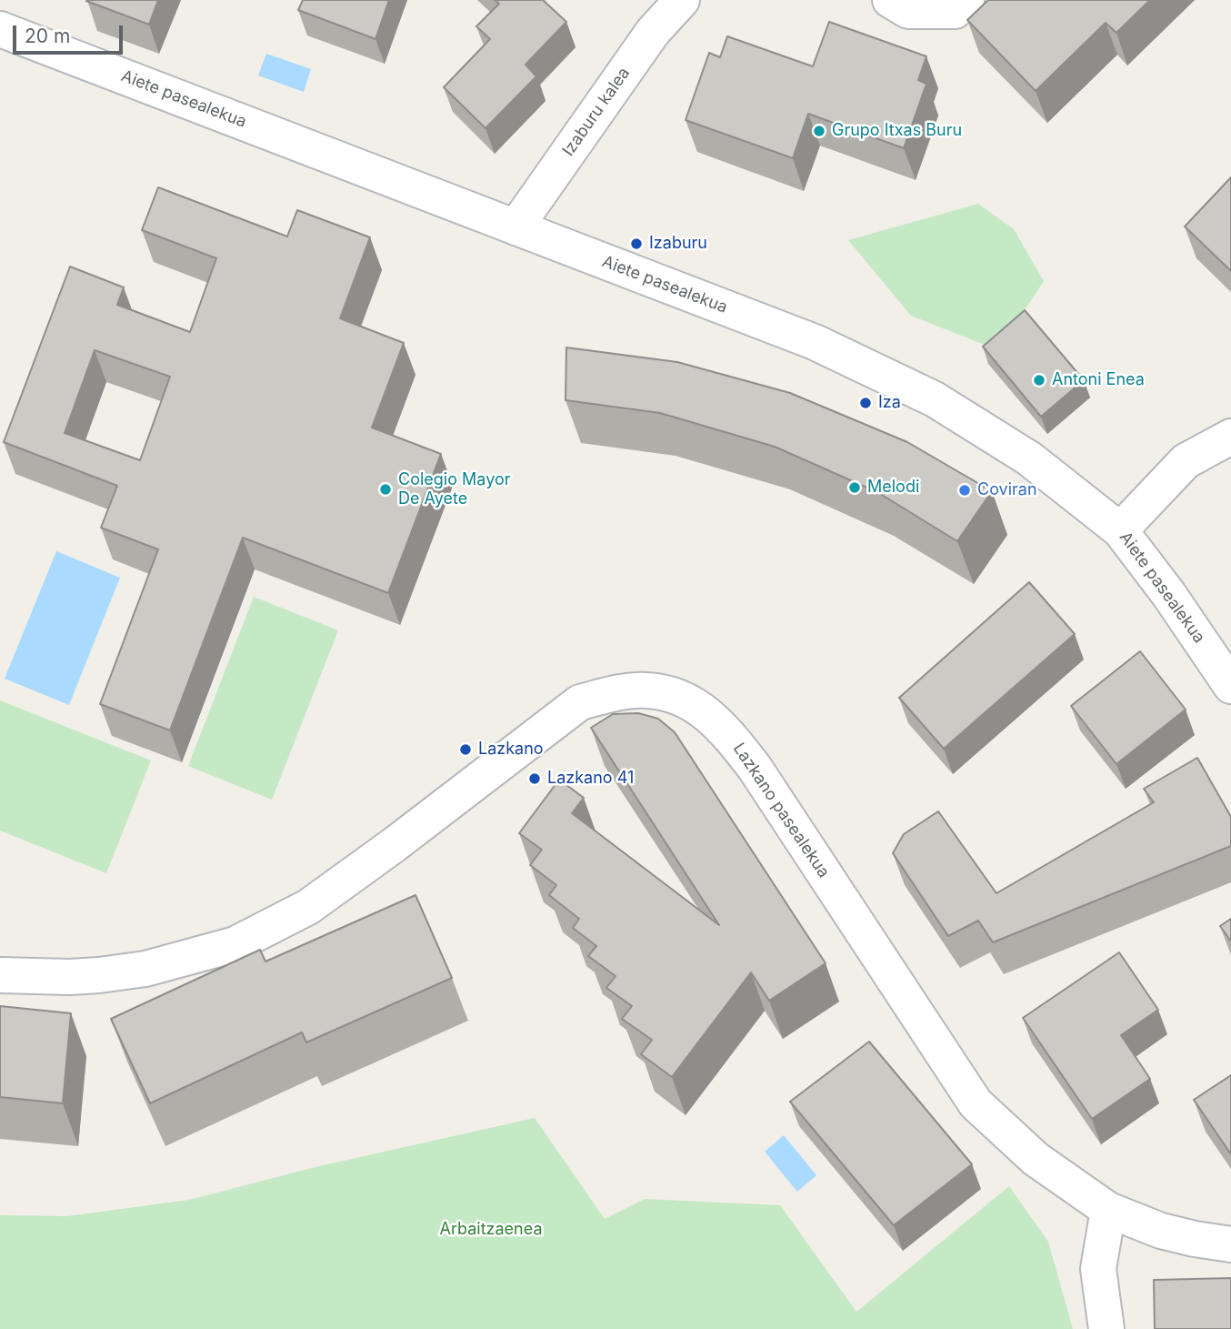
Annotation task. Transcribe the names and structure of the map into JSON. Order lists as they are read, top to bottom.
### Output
{
  "streets": {
    "street": ["Aiete pasealekua", "Izaburu kalea", "Lazkano pasealekua"]
  },
  "crossings": [
    ["Aiete pasealekua", "Izaburu kalea"]
  ],
  "parks": ["Arbaitzaenea"],
  "places": [
    "Grupo Itxas Buru",
    "Izaburu",
    "Antoni Enea",
    "Iza",
    "Melodi",
    "Colegio Mayor De Ayete",
    "Coviran",
    "Lazkano",
    "Lazkano 41"
  ],
  "scale_bar": "20 m"
}
